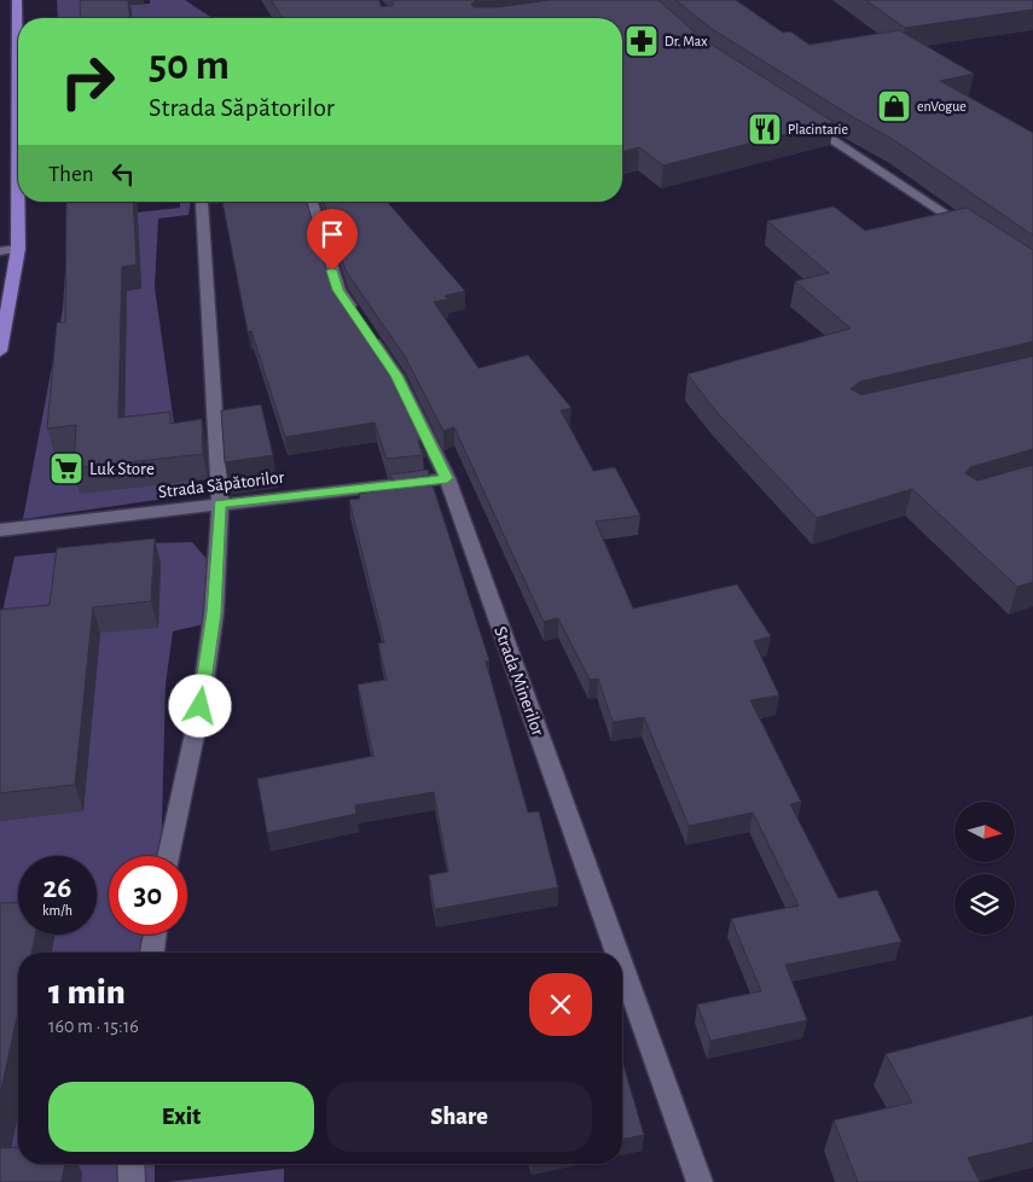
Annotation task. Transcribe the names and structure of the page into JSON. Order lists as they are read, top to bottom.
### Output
{
  "streets": {
    "street": ["Strada Săpătorilor", "Strada Minerilor"]
  },
  "crossings": [
    ["Strada Săpătorilor", "Strada Minerilor"]
  ],
  "places": {
    "pharmacy": ["Dr. Max"],
    "shop": ["enVogue"],
    "restaurant": ["Placintarie"],
    "supermarket": ["Luk Store"]
  },
  "north": "right",
  "page": {
    "turn": ["50 m", "Strada Săpătorilor"],
    "then": "Then",
    "speed": "26 km/h",
    "limit": "30",
    "heading": ["1 min", "160 m · 15:16"],
    "buttons": ["Exit", "Share"]
  }
}
